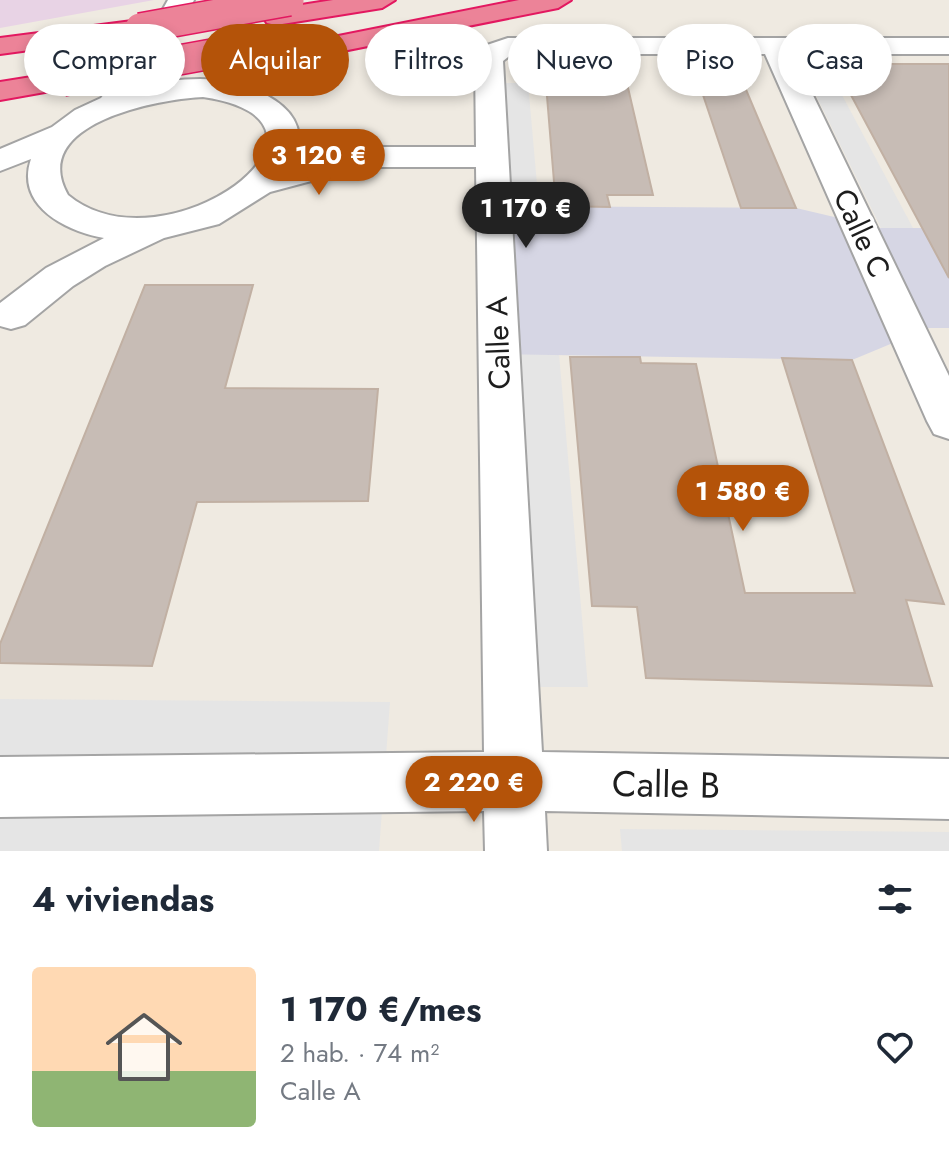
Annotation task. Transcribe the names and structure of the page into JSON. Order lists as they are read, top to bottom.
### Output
{
  "streets": {
    "street": ["Calle C", "Calle A", "Calle B"]
  },
  "crossings": [
    ["Calle C", "Calle A"],
    ["Calle A", "Calle B"]
  ],
  "page": {
    "chip": [
      "Comprar",
      "Alquilar",
      "Filtros",
      "Nuevo",
      "Piso",
      "Casa"
    ],
    "price": [
      "3 120 €",
      "1 170 €",
      "1 580 €",
      "2 220 €"
    ],
    "heading": "4 viviendas",
    "list": [
      {
        "name": "1 170 €/mes",
        "note": "2 hab. · 74 m² · Calle A"
      }
    ]
  }
}
